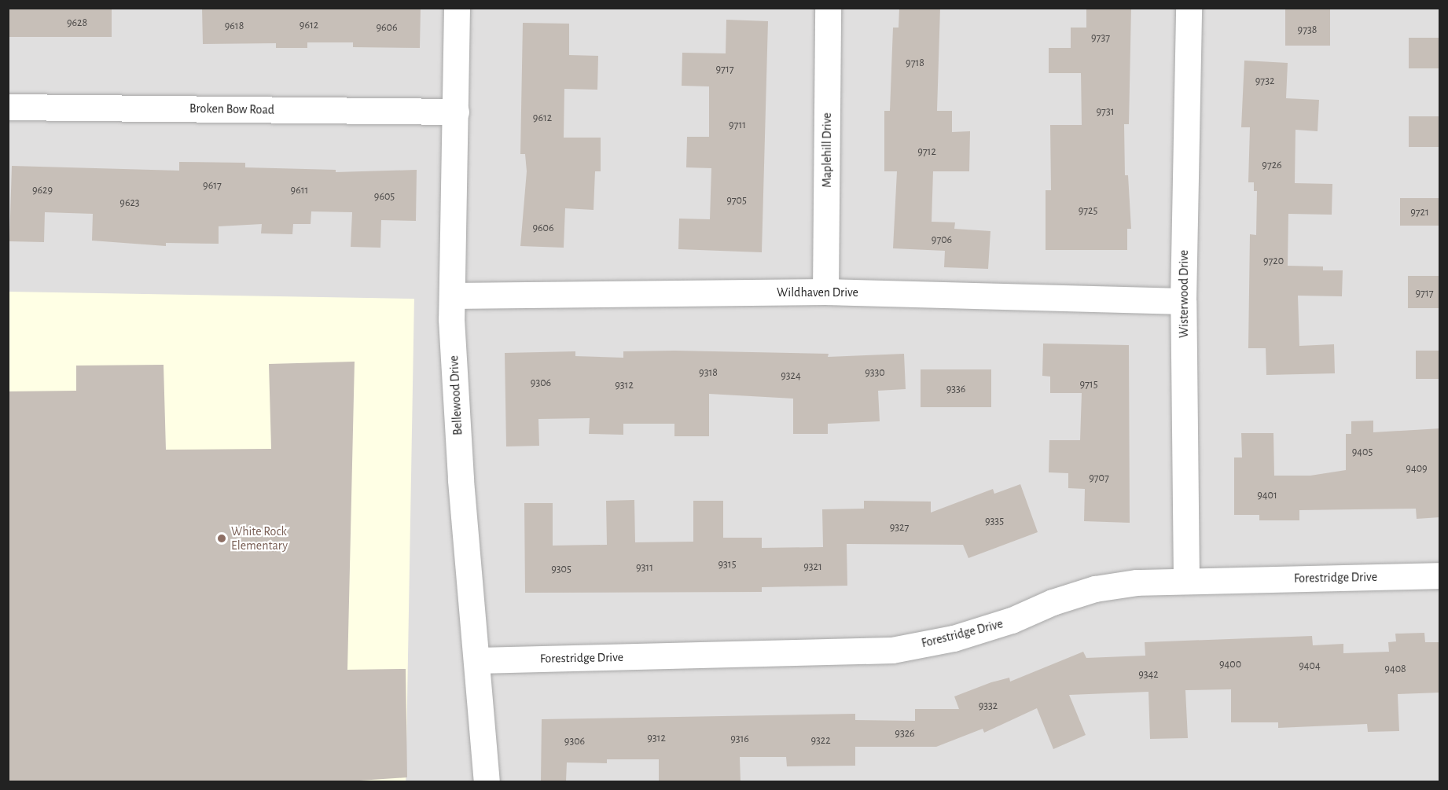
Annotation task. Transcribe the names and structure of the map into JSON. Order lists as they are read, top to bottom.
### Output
{
  "streets": {
    "street": [
      "Broken Bow Road",
      "Maplehill Drive",
      "Wildhaven Drive",
      "Wisterwood Drive",
      "Bellewood Drive",
      "Forestridge Drive"
    ]
  },
  "crossings": [
    ["Broken Bow Road", "Bellewood Drive"],
    ["Maplehill Drive", "Wildhaven Drive"],
    ["Wildhaven Drive", "Wisterwood Drive"],
    ["Wildhaven Drive", "Bellewood Drive"],
    ["Wisterwood Drive", "Forestridge Drive"],
    ["Bellewood Drive", "Forestridge Drive"]
  ],
  "places": ["White Rock Elementary"],
  "house_numbers": [
    "9628",
    "9612",
    "9618",
    "9606",
    "9738",
    "9737",
    "9718",
    "9717",
    "9732",
    "9731",
    "9612",
    "9711",
    "9712",
    "9726",
    "9617",
    "9629",
    "9611",
    "9605",
    "9705",
    "9623",
    "9725",
    "9721",
    "9606",
    "9706",
    "9720",
    "9717",
    "9318",
    "9330",
    "9324",
    "9306",
    "9715",
    "9312",
    "9336",
    "9405",
    "9409",
    "9707",
    "9401",
    "9335",
    "9327",
    "9315",
    "9321",
    "9311",
    "9305",
    "9400",
    "9404",
    "9408",
    "9342",
    "9332",
    "9326",
    "9312",
    "9316",
    "9322",
    "9306"
  ]
}
